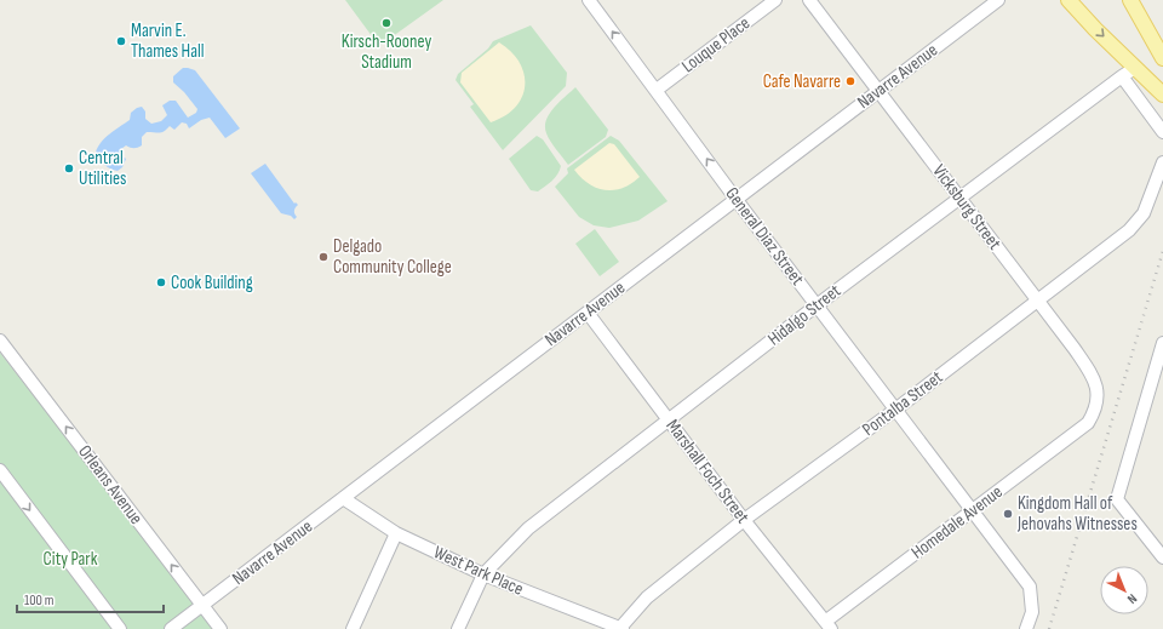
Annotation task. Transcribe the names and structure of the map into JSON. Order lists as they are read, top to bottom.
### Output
{
  "streets": {
    "street": [
      "Louque Place",
      "Navarre Avenue",
      "Vicksburg Street",
      "General Diaz Street",
      "Hidalgo Street",
      "Pontalba Street",
      "Marshall Foch Street",
      "Orleans Avenue",
      "Homedale Avenue",
      "West Park Place"
    ]
  },
  "crossings": [
    ["Louque Place", "General Diaz Street"],
    ["Navarre Avenue", "Vicksburg Street"],
    ["Navarre Avenue", "General Diaz Street"],
    ["Navarre Avenue", "Marshall Foch Street"],
    ["Navarre Avenue", "Orleans Avenue"],
    ["Navarre Avenue", "West Park Place"],
    ["Vicksburg Street", "Hidalgo Street"],
    ["Vicksburg Street", "Pontalba Street"],
    ["Vicksburg Street", "Homedale Avenue"],
    ["General Diaz Street", "Hidalgo Street"],
    ["General Diaz Street", "Pontalba Street"],
    ["General Diaz Street", "Homedale Avenue"],
    ["Hidalgo Street", "Marshall Foch Street"],
    ["Hidalgo Street", "West Park Place"],
    ["Pontalba Street", "Marshall Foch Street"],
    ["Pontalba Street", "West Park Place"],
    ["Marshall Foch Street", "Homedale Avenue"]
  ],
  "parks": ["City Park"],
  "places": [
    "Kirsch-Rooney Stadium",
    "Marvin E. Thames Hall",
    "Cafe Navarre",
    "Central Utilities",
    "Delgado Community College",
    "Cook Building",
    "Kingdom Hall of Jehovahs Witnesses"
  ],
  "scale_bar": "100 m",
  "north": "bottom right"
}
